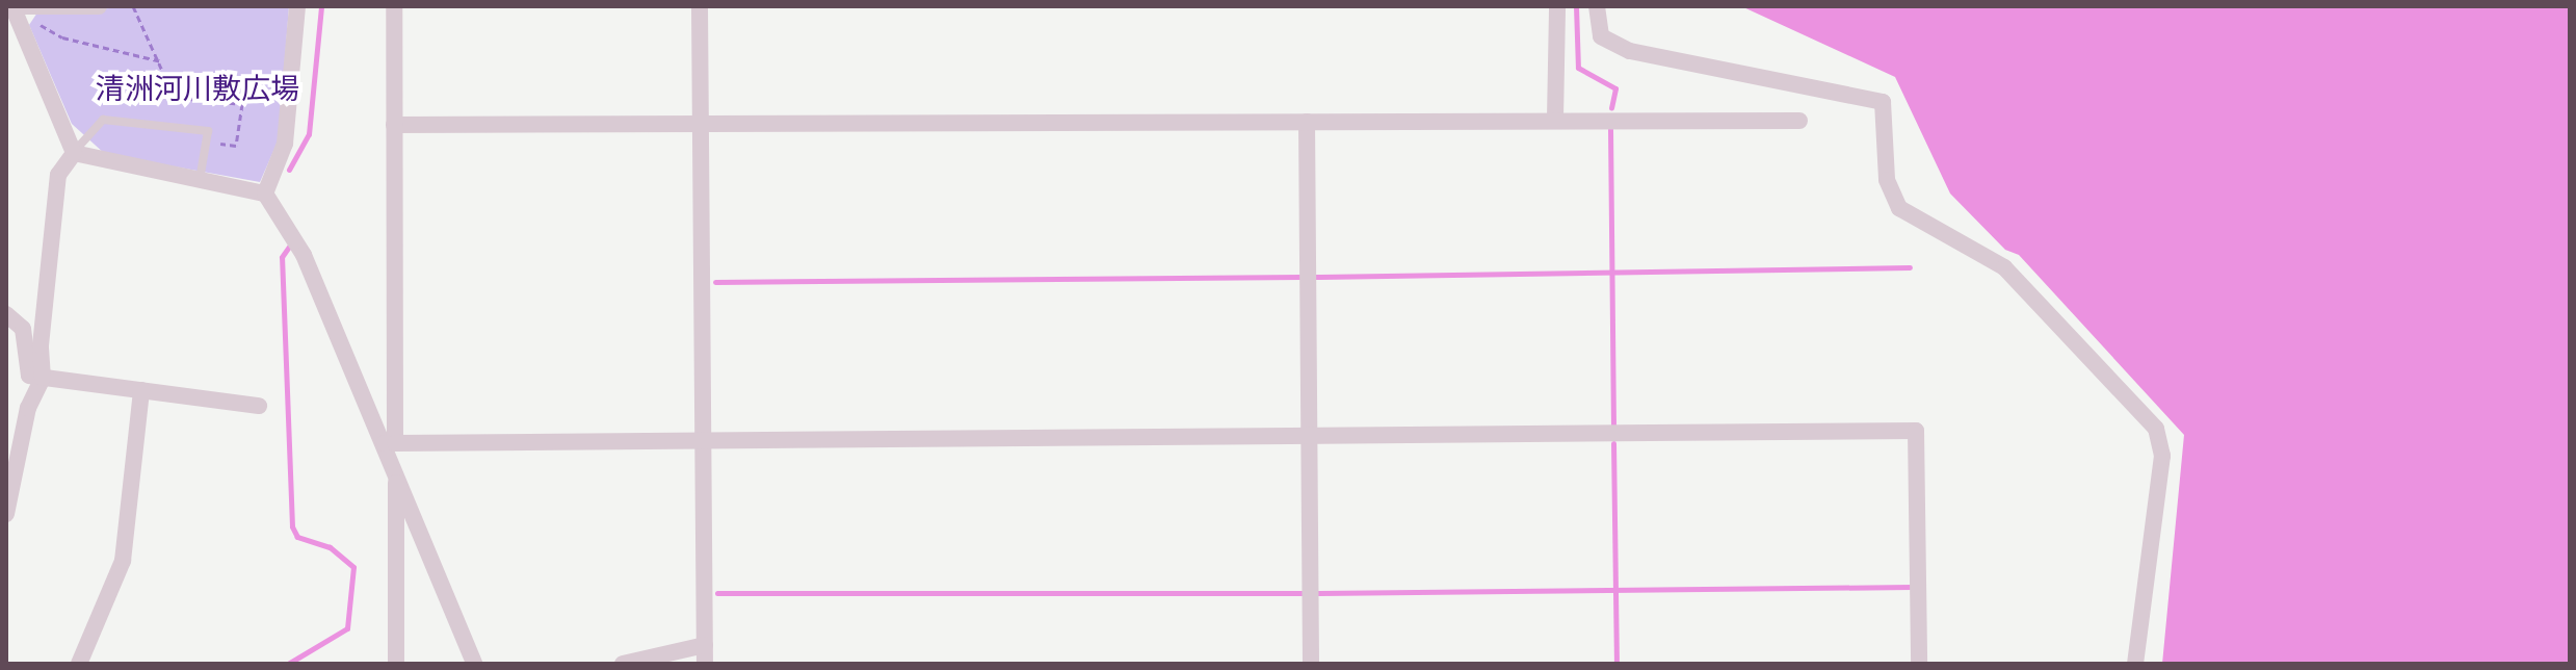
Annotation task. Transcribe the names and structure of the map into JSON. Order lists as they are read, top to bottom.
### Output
{
  "parks": ["清洲河川敷広場"]
}
